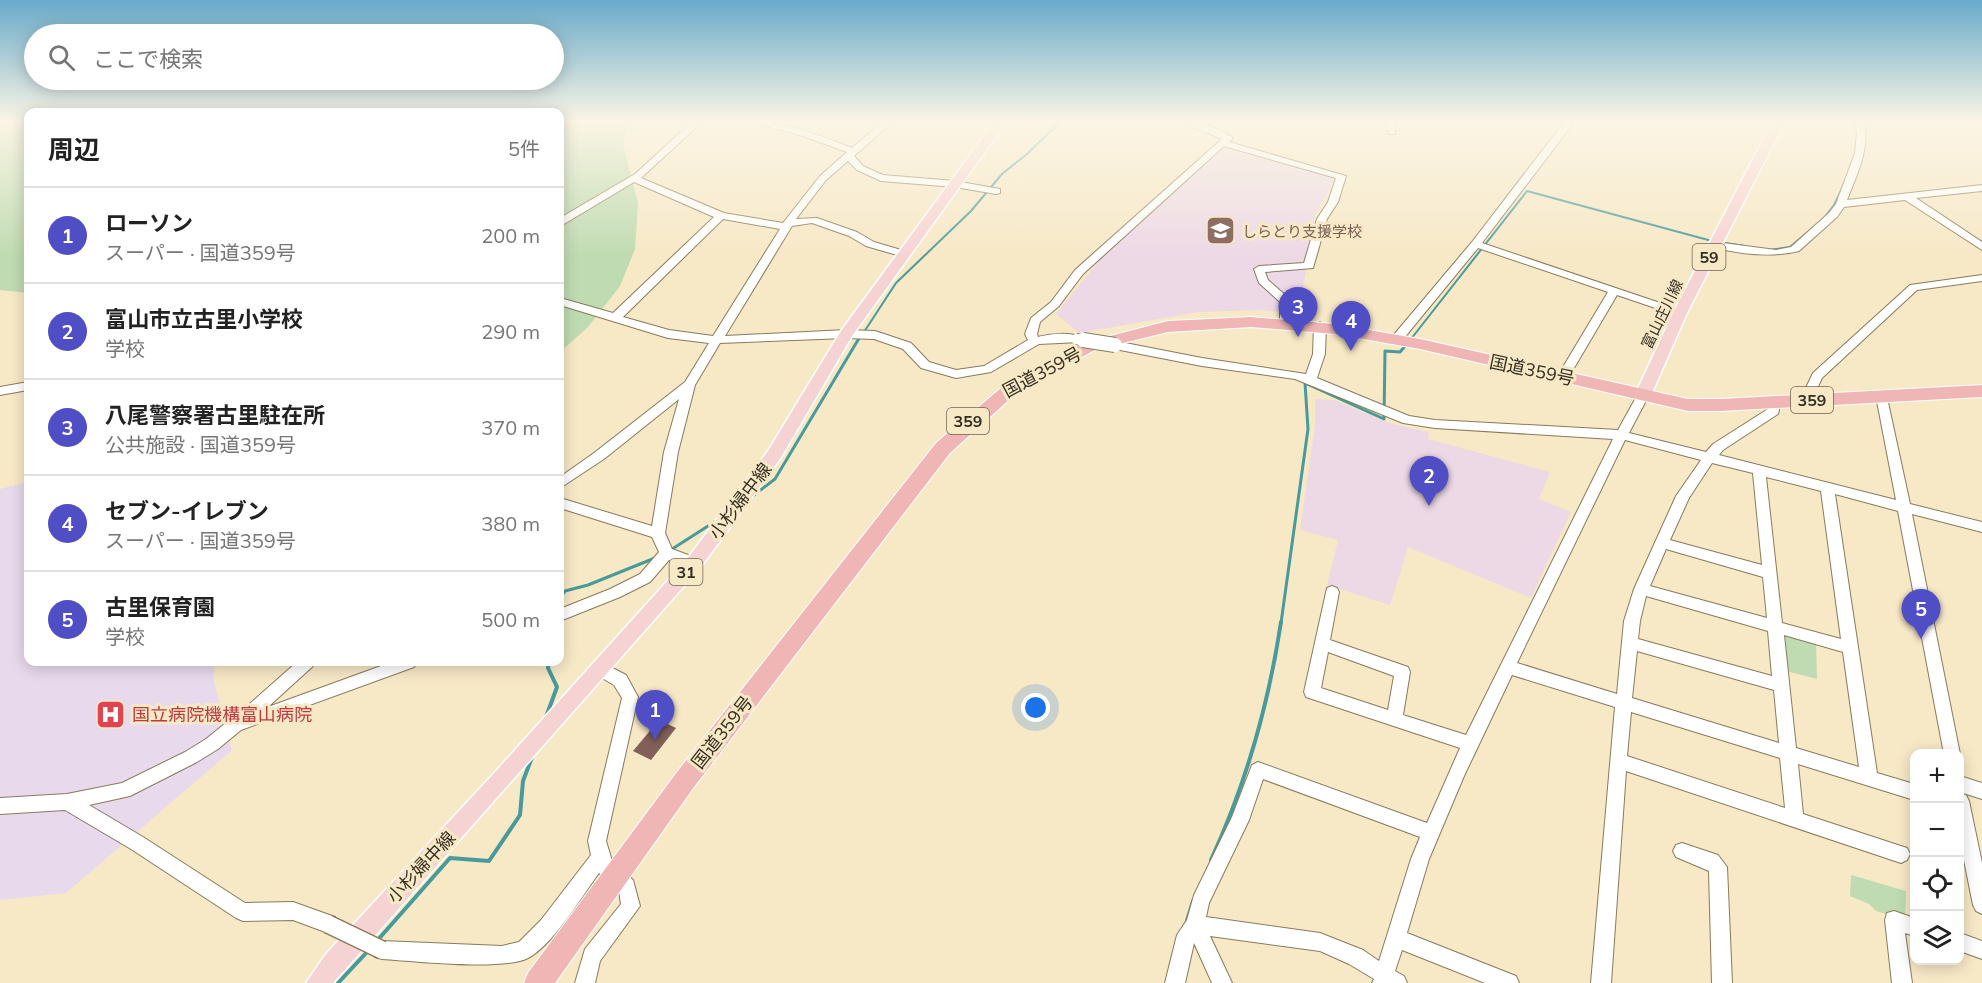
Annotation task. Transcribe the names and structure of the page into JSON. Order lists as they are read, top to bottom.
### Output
{
  "streets": {
    "highway": ["国道359号", "359"],
    "main road": [
      "59",
      "富山庄川線",
      "小杉婦中線",
      "31"
    ]
  },
  "crossings": [
    ["富山庄川線", "国道359号"]
  ],
  "places": {
    "school or university": ["しらとり支援学校"],
    "hospital": ["国立病院機構富山病院"]
  },
  "page": {
    "search": "ここで検索",
    "heading": ["周辺", "5件"],
    "list": [
      {
        "mark": "1",
        "name": "ローソン",
        "note": "スーパー · 国道359号",
        "value": "200 m"
      },
      {
        "mark": "2",
        "name": "富山市立古里小学校",
        "note": "学校",
        "value": "290 m"
      },
      {
        "mark": "3",
        "name": "八尾警察署古里駐在所",
        "note": "公共施設 · 国道359号",
        "value": "370 m"
      },
      {
        "mark": "4",
        "name": "セブン-イレブン",
        "note": "スーパー · 国道359号",
        "value": "380 m"
      },
      {
        "mark": "5",
        "name": "古里保育園",
        "note": "学校",
        "value": "500 m"
      }
    ],
    "pins": [
      "3",
      "4",
      "2",
      "5",
      "1"
    ],
    "map_buttons": ["+", "−"]
  }
}
